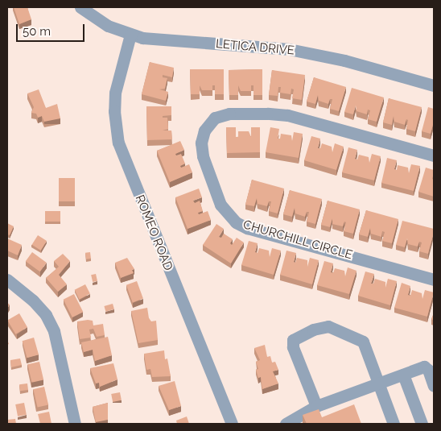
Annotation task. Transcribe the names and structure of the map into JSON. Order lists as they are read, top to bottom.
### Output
{
  "streets": {
    "street": ["LETICA DRIVE", "ROMEO ROAD", "CHURCHILL CIRCLE"]
  },
  "crossings": [
    ["LETICA DRIVE", "ROMEO ROAD"]
  ],
  "scale_bar": "50 m"
}
